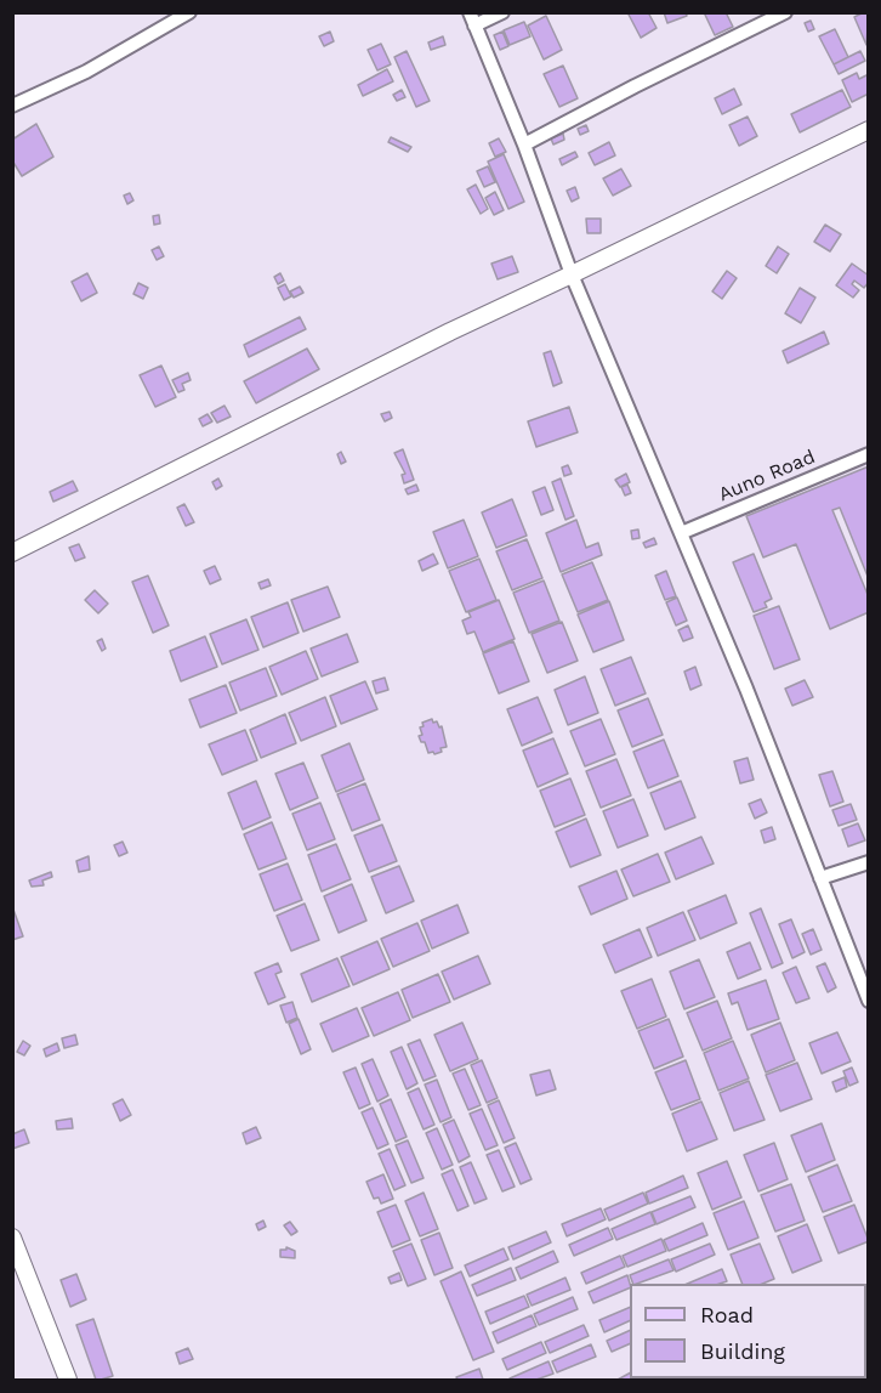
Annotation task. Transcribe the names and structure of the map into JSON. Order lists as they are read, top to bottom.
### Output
{
  "streets": {
    "street": ["Auno Road"]
  },
  "legend": ["Road", "Building"]
}
